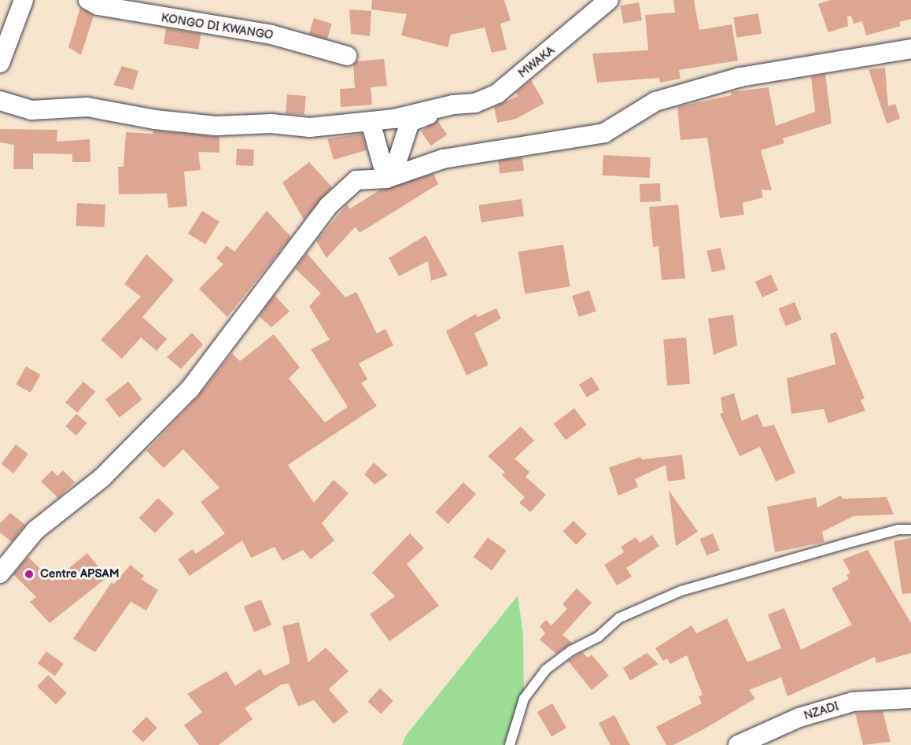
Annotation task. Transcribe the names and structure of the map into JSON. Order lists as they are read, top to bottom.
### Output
{
  "streets": {
    "street": ["KONGO DI KWANGO", "MWAKA", "NZADI"]
  },
  "places": ["Centre APSAM"]
}
